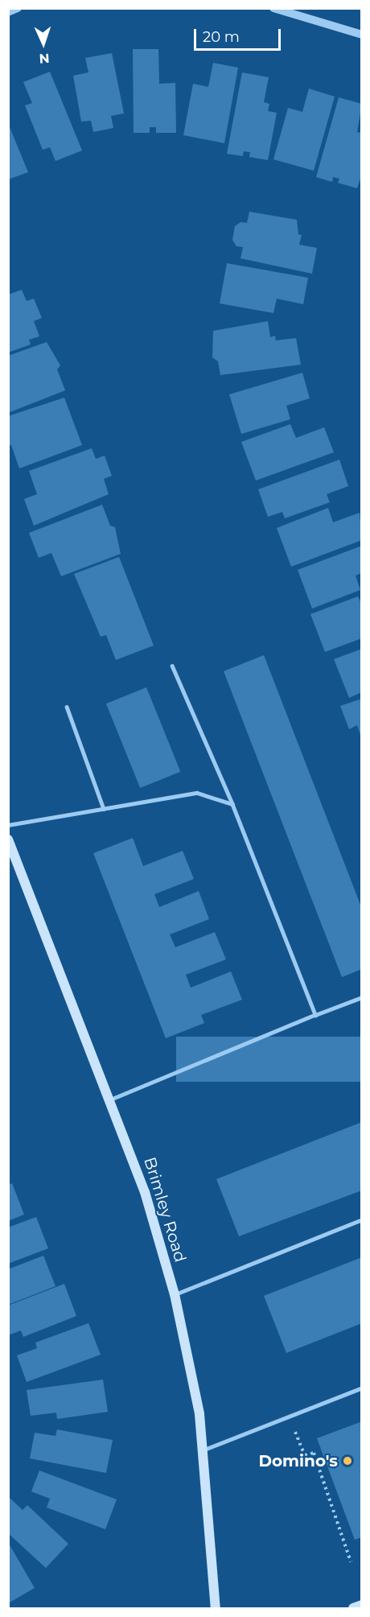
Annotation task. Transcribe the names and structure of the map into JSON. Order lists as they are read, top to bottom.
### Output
{
  "streets": {
    "main road": ["Brimley Road"]
  },
  "places": ["Domino's"],
  "scale_bar": "20 m",
  "north": "bottom"
}
